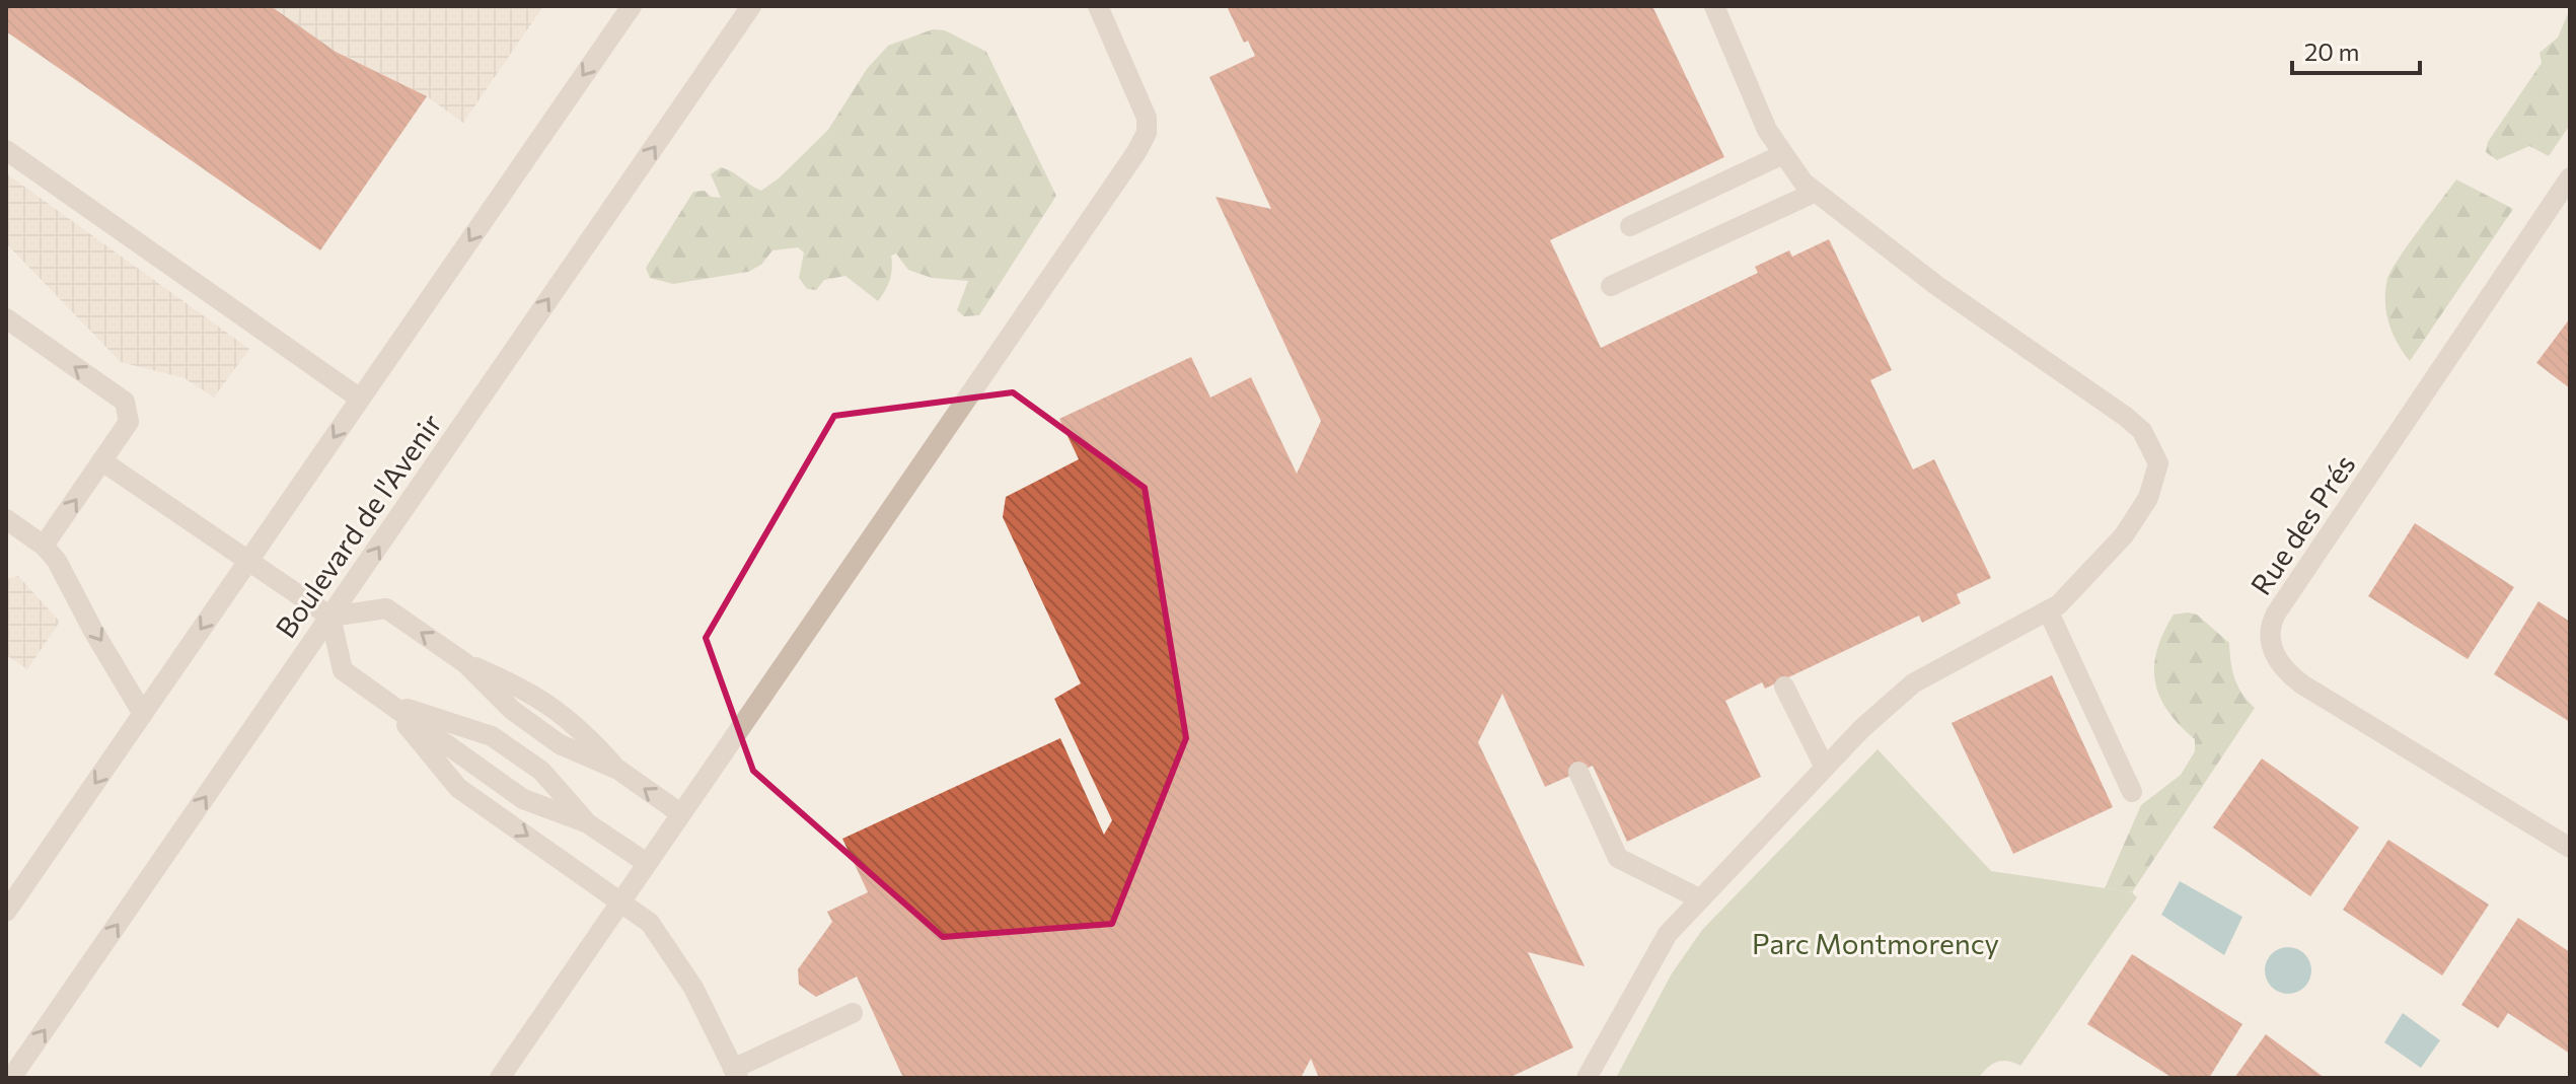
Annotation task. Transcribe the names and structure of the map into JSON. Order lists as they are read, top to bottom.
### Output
{
  "streets": {
    "street": ["Rue des Prés", "Boulevard de l'Avenir"]
  },
  "parks": ["Parc Montmorency"],
  "scale_bar": "20 m"
}
